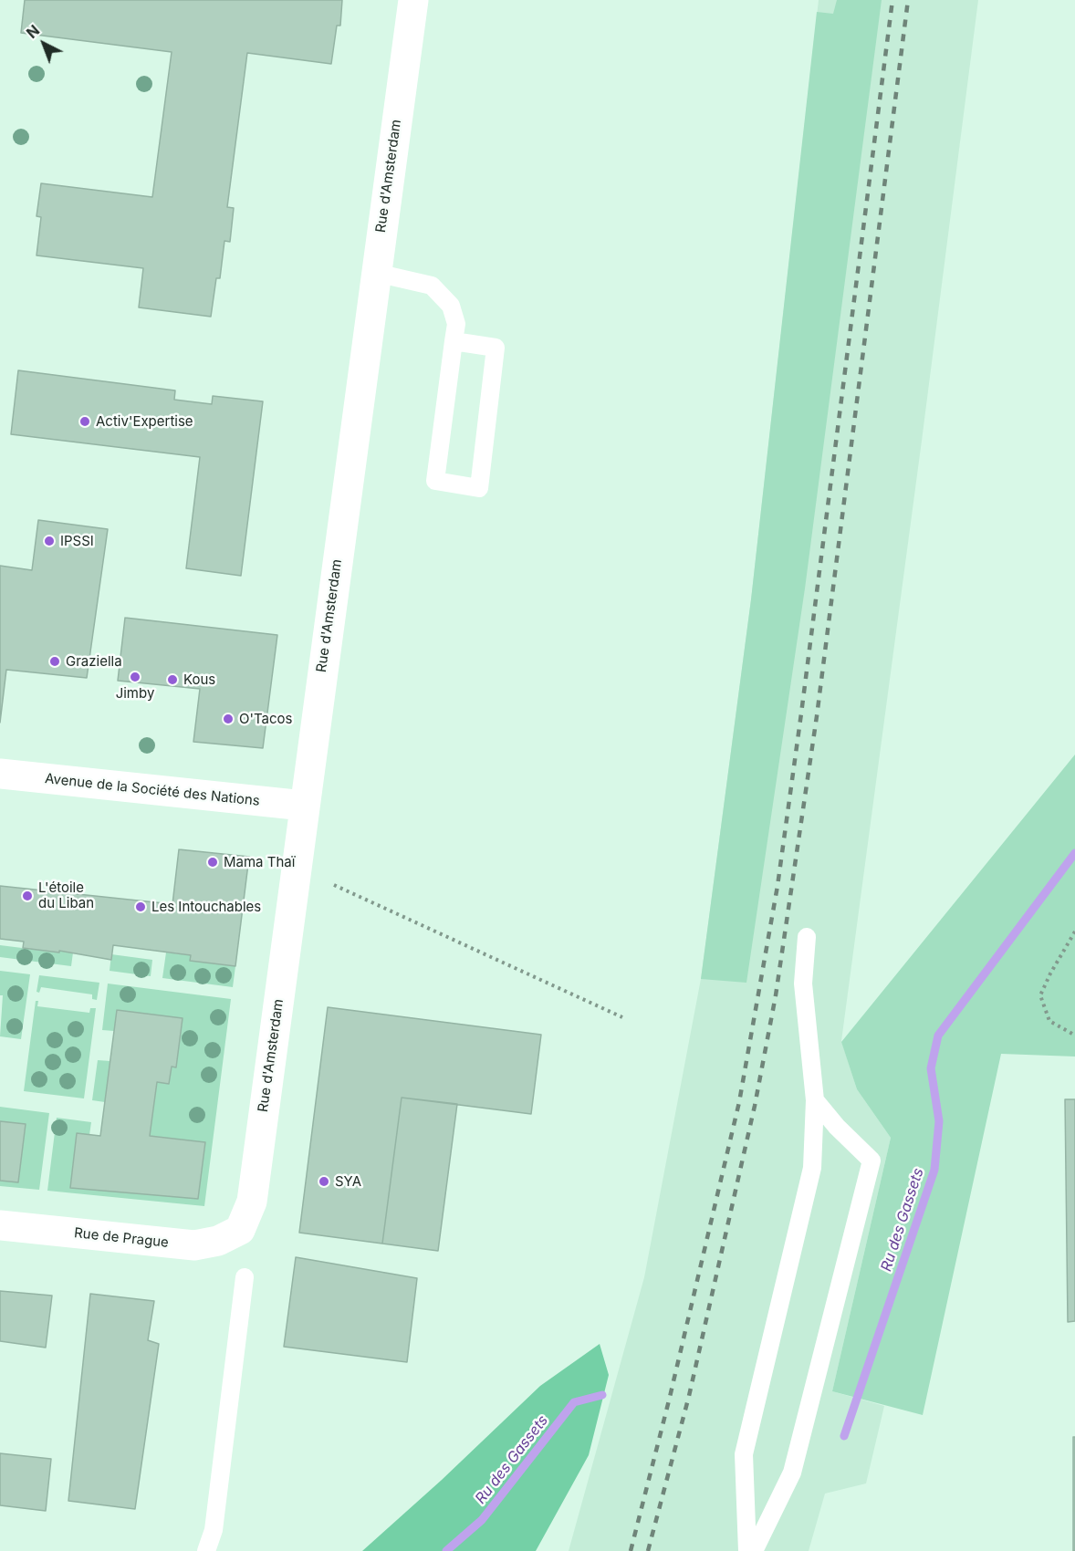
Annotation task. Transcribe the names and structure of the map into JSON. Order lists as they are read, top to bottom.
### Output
{
  "streets": {
    "street": ["Rue d'Amsterdam", "Avenue de la Société des Nations", "Rue de Prague"]
  },
  "crossings": [
    ["Rue d'Amsterdam", "Avenue de la Société des Nations"],
    ["Rue d'Amsterdam", "Rue de Prague"]
  ],
  "water": ["Ru des Gassets"],
  "places": [
    "Activ'Expertise",
    "IPSSI",
    "Graziella",
    "Jimby",
    "Kous",
    "O'Tacos",
    "Mama Thaï",
    "L'étoile du Liban",
    "Les Intouchables",
    "SYA"
  ],
  "north": "top left"
}
